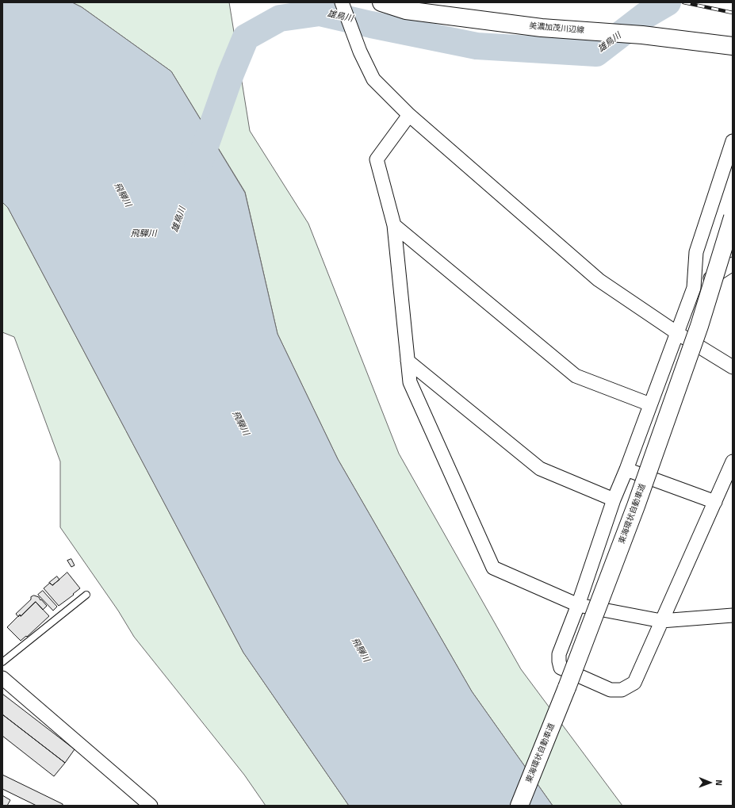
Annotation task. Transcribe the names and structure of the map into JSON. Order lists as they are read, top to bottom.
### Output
{
  "streets": {
    "main road": ["美濃加茂川辺線", "東海環状自動車道"]
  },
  "water": ["雄鳥川", "飛騨川", "飛驒川"],
  "north": "right"
}
